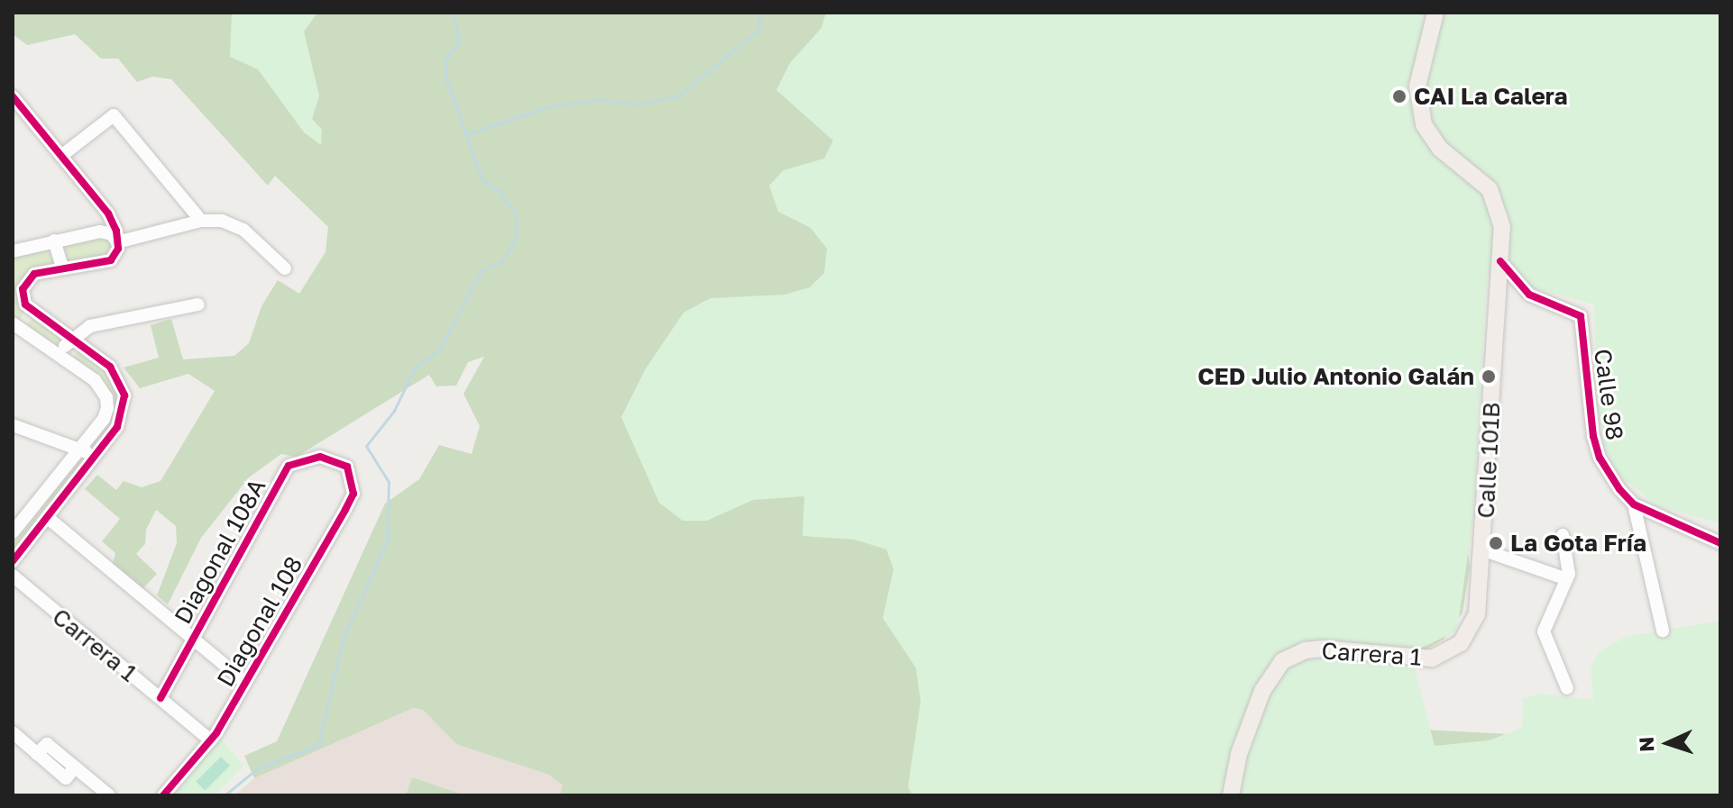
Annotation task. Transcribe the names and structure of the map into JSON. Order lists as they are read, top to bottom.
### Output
{
  "streets": {
    "main road": ["Calle 101B", "Carrera 1"],
    "street": ["Calle 98", "Diagonal 108A", "Diagonal 108"]
  },
  "crossings": [
    ["Calle 98", "Calle 101B"],
    ["Calle 101B", "Carrera 1"],
    ["Diagonal 108A", "Diagonal 108"],
    ["Diagonal 108A", "Carrera 1"],
    ["Diagonal 108", "Carrera 1"]
  ],
  "places": ["CAI La Calera", "CED Julio Antonio Galán", "La Gota Fría"],
  "north": "left"
}
